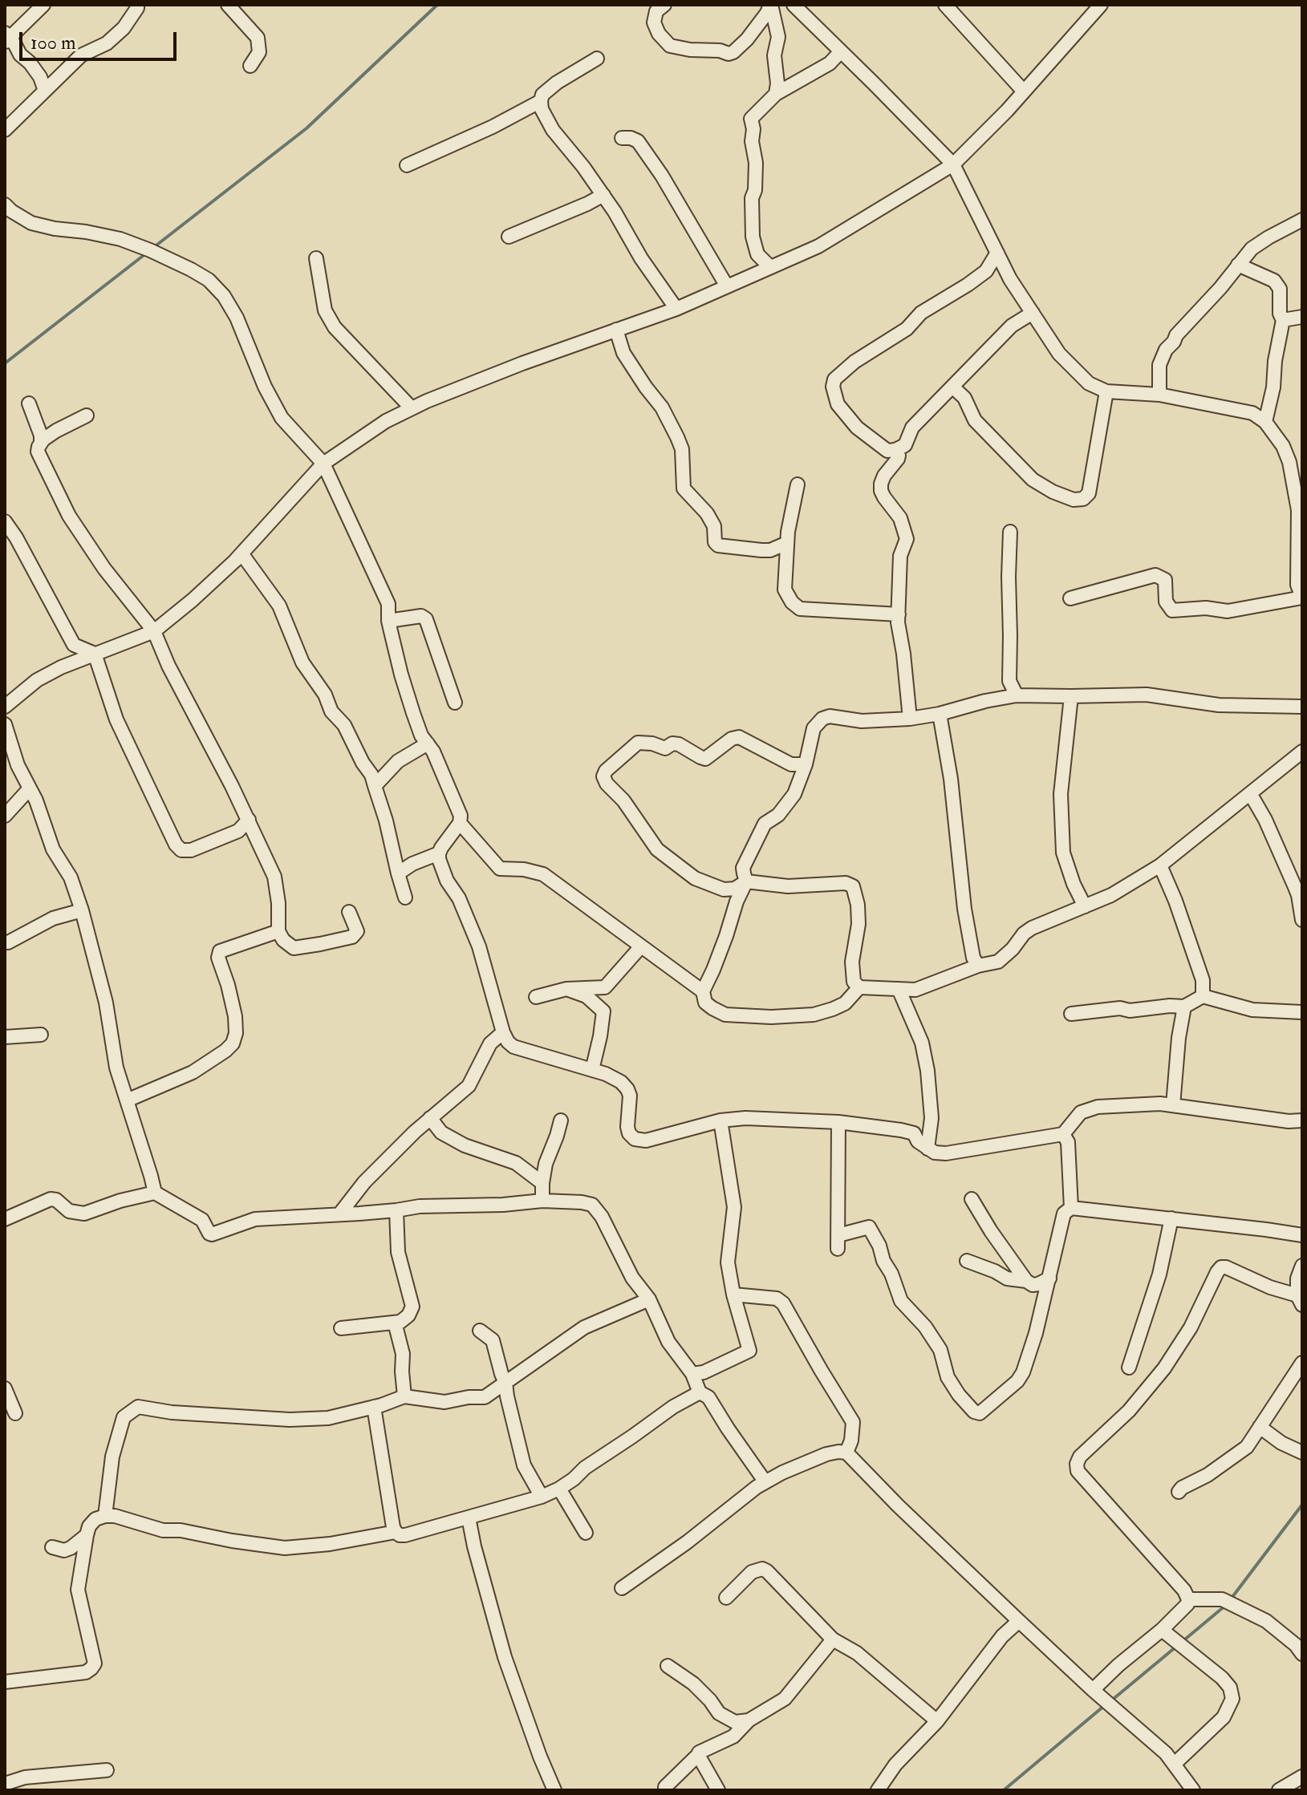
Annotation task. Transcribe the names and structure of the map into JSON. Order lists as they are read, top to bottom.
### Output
{
  "scale_bar": "100 m"
}
